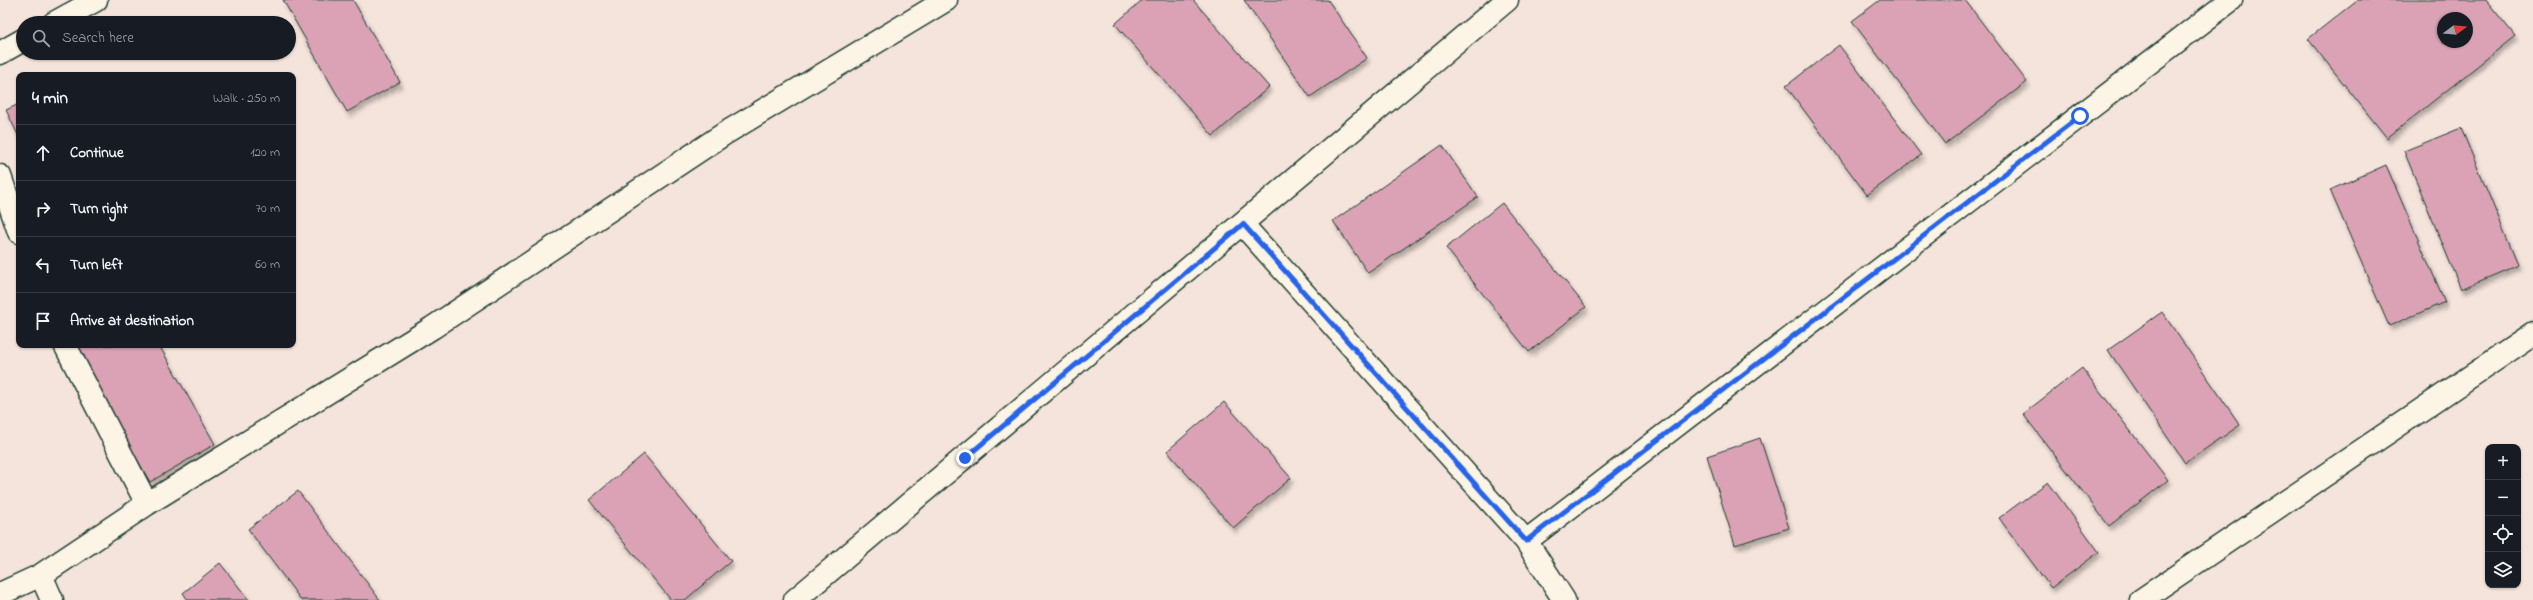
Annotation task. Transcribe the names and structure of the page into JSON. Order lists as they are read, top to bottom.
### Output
{
  "north": "right",
  "page": {
    "search": "Search here",
    "heading": ["4 min", "Walk · 250 m"],
    "list": [
      ["Continue", "120 m"],
      ["Turn right", "70 m"],
      ["Turn left", "60 m"],
      "Arrive at destination"
    ],
    "map_buttons": ["+", "−"]
  }
}
